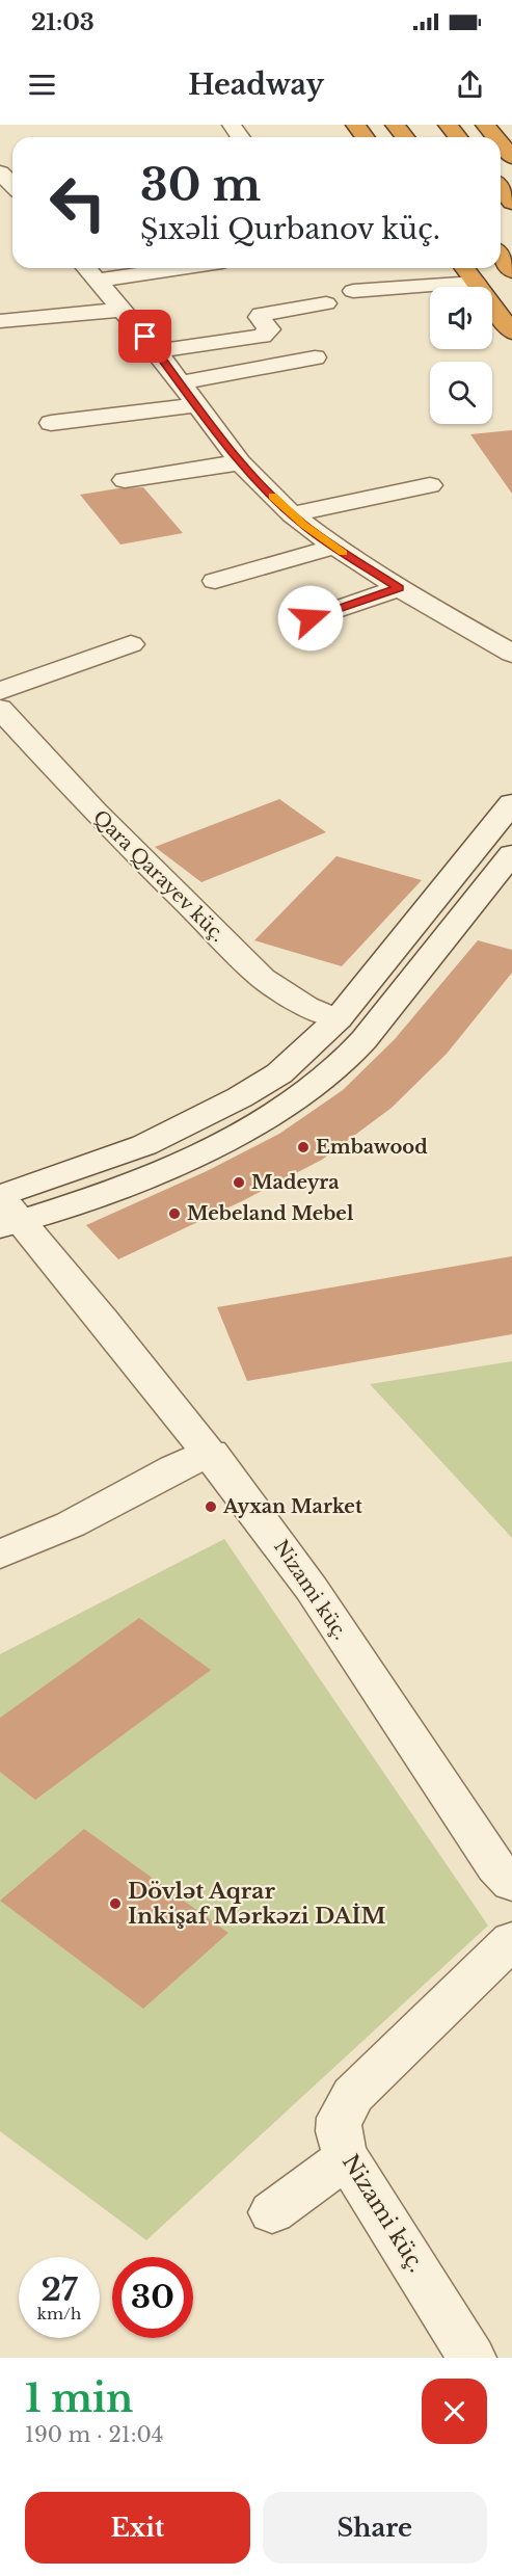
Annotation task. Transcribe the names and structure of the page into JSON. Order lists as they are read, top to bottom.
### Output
{
  "streets": {
    "street": ["Qara Qarayev küç.", "Nizami küç."]
  },
  "places": [
    "Embawood",
    "Madeyra",
    "Mebeland Mebel",
    "Ayxan Market",
    "Dövlət Aqrar Inkişaf Mərkəzi DAİM"
  ],
  "page": {
    "status": "21:03",
    "header": "Headway",
    "turn": ["30 m", "Şıxəli Qurbanov küç."],
    "speed": "27 km/h",
    "limit": "30",
    "heading": ["1 min", "190 m · 21:04"],
    "buttons": ["Exit", "Share"]
  }
}
